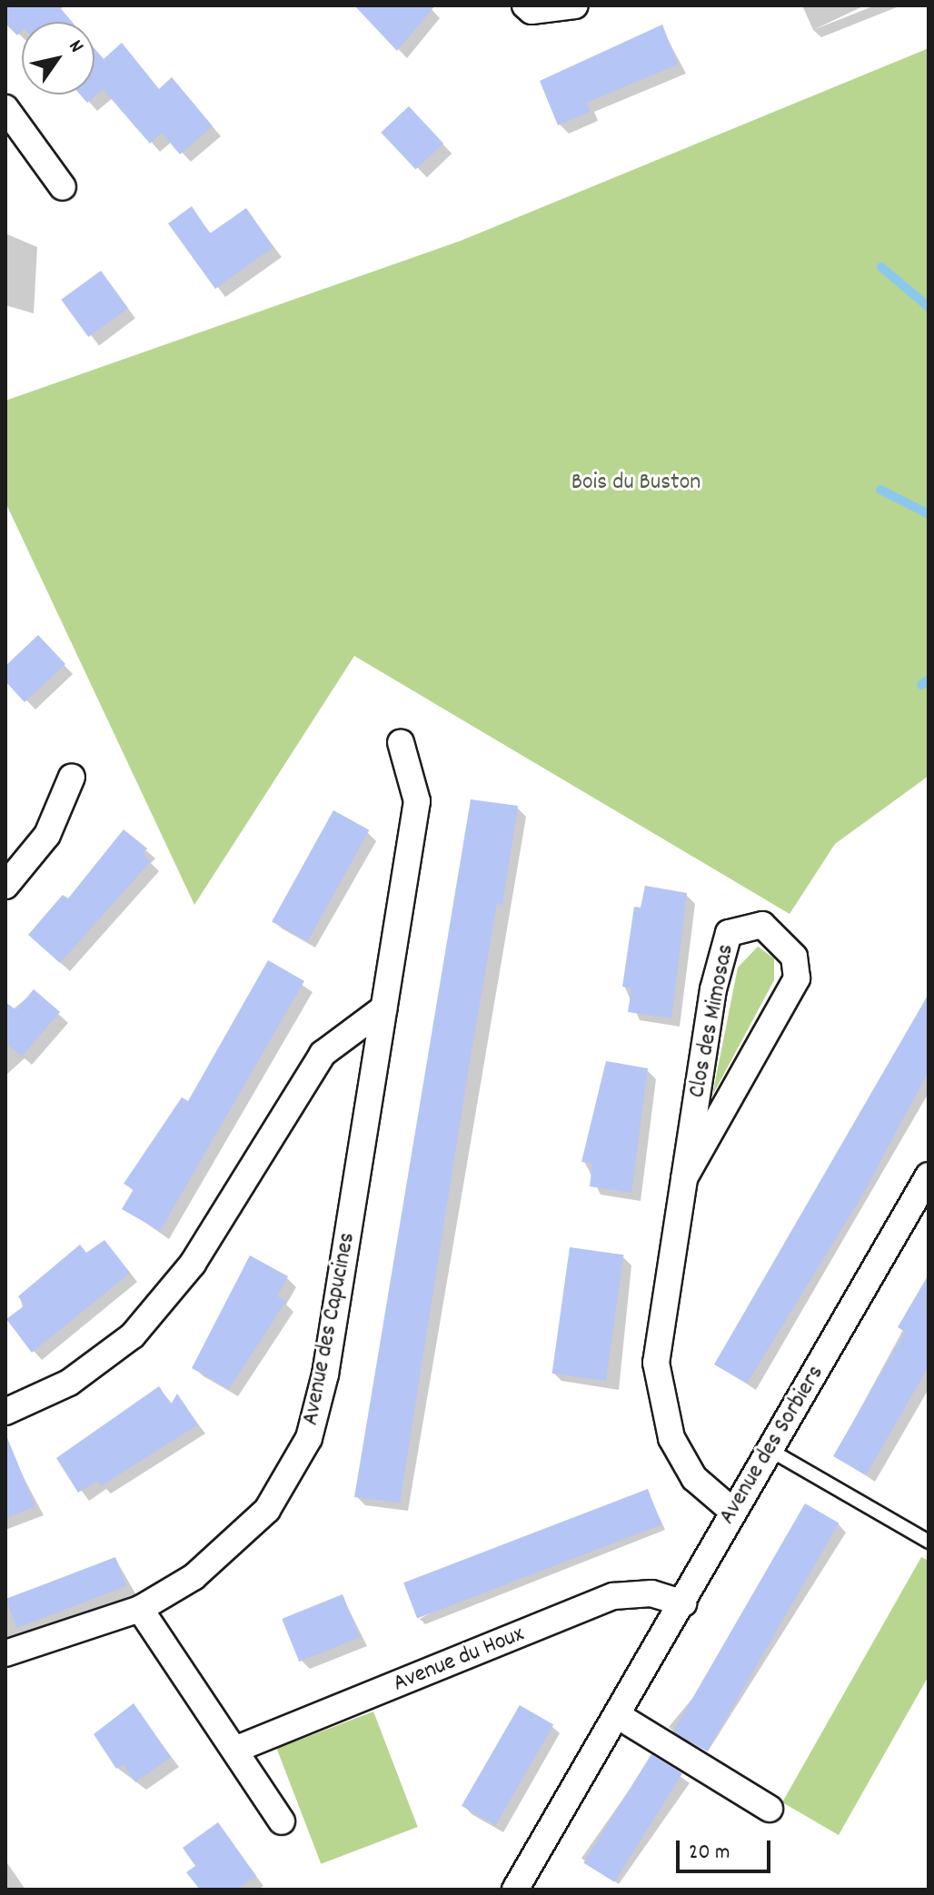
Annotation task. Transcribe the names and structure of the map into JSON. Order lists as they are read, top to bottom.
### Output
{
  "streets": {
    "street": [
      "Clos des Mimosas",
      "Avenue des Capucines",
      "Avenue des Sorbiers",
      "Avenue du Houx"
    ]
  },
  "crossings": [
    ["Clos des Mimosas", "Avenue des Sorbiers"],
    ["Avenue des Sorbiers", "Avenue du Houx"]
  ],
  "parks": ["Bois du Buston"],
  "scale_bar": "20 m",
  "north": "top right"
}
